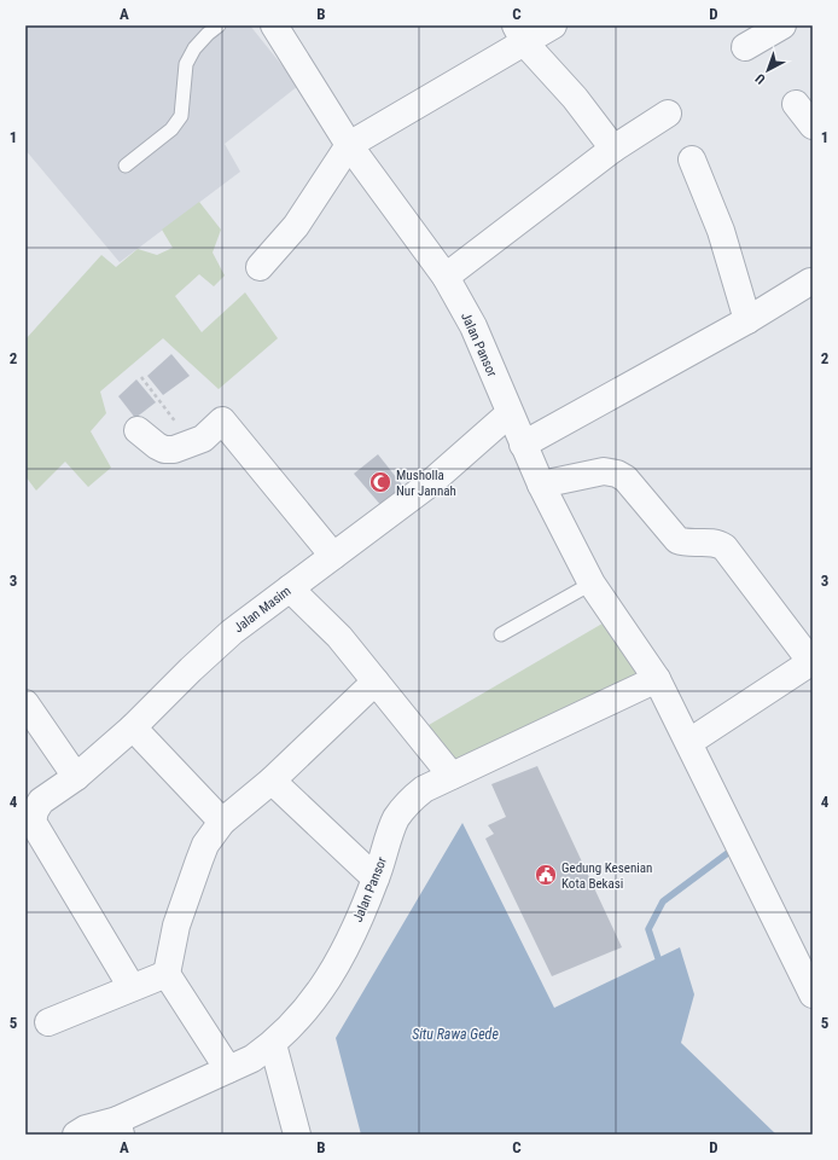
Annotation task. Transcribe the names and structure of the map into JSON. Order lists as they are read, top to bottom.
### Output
{
  "streets": {
    "street": ["Jalan Pansor", "Jalan Masim"]
  },
  "crossings": [
    ["Jalan Pansor", "Jalan Masim"]
  ],
  "water": ["Situ Rawa Gede"],
  "places": {
    "mosque": ["Musholla Nur Jannah"],
    "public building": ["Gedung Kesenian Kota Bekasi"]
  },
  "north": "bottom left",
  "grid": {
    "columns": [
      "A",
      "B",
      "C",
      "D"
    ],
    "rows": [
      "1",
      "2",
      "3",
      "4",
      "5"
    ]
  }
}
